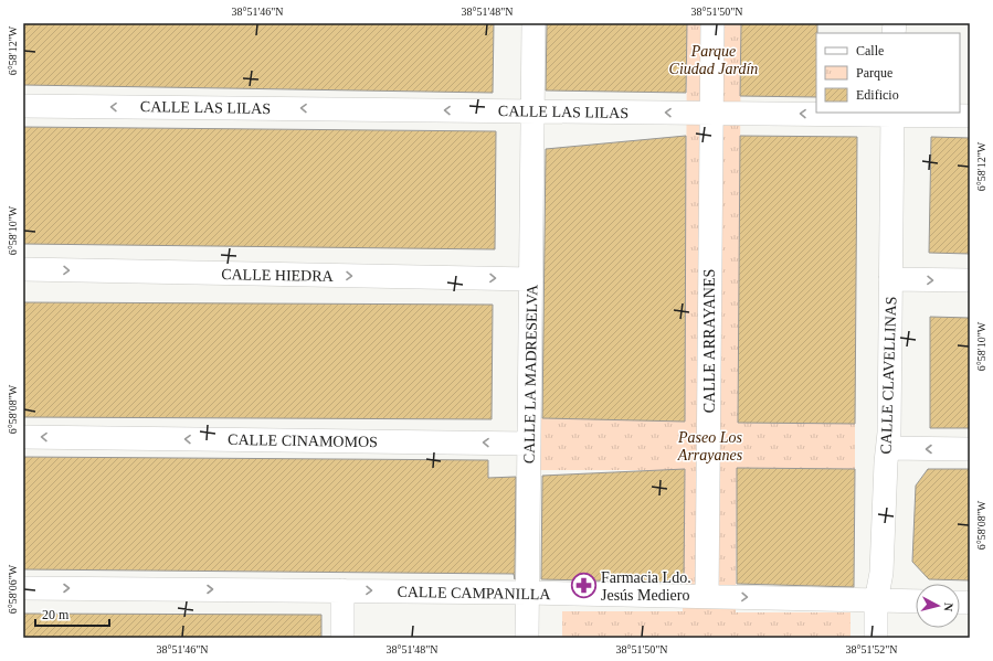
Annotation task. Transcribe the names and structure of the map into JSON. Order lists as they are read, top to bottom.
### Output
{
  "streets": {
    "street": [
      "CALLE LAS LILAS",
      "CALLE HIEDRA",
      "CALLE ARRAYANES",
      "CALLE LA MADRESELVA",
      "CALLE CLAVELLINAS",
      "CALLE CINAMOMOS",
      "CALLE CAMPANILLA"
    ]
  },
  "crossings": [
    ["CALLE LAS LILAS", "CALLE ARRAYANES"],
    ["CALLE LAS LILAS", "CALLE LA MADRESELVA"],
    ["CALLE LAS LILAS", "CALLE CLAVELLINAS"],
    ["CALLE HIEDRA", "CALLE LA MADRESELVA"],
    ["CALLE ARRAYANES", "CALLE CAMPANILLA"],
    ["CALLE LA MADRESELVA", "CALLE CINAMOMOS"],
    ["CALLE LA MADRESELVA", "CALLE CAMPANILLA"],
    ["CALLE CLAVELLINAS", "CALLE CAMPANILLA"]
  ],
  "one_way": [
    "CALLE LAS LILAS",
    "CALLE HIEDRA",
    "CALLE CINAMOMOS",
    "CALLE CAMPANILLA"
  ],
  "parks": ["Parque Ciudad Jardín", "Paseo Los Arrayanes"],
  "places": {
    "pharmacy": ["Farmacia Ldo. Jesús Mediero"]
  },
  "legend": ["Calle", "Parque", "Edificio"],
  "scale_bar": "20 m",
  "north": "right",
  "coordinates": [
    "38°51'46\"N",
    "38°51'48\"N",
    "38°51'50\"N",
    "6°58'12\"W",
    "6°58'10\"W",
    "6°58'08\"W",
    "6°58'06\"W",
    "38°51'52\"N"
  ]
}
